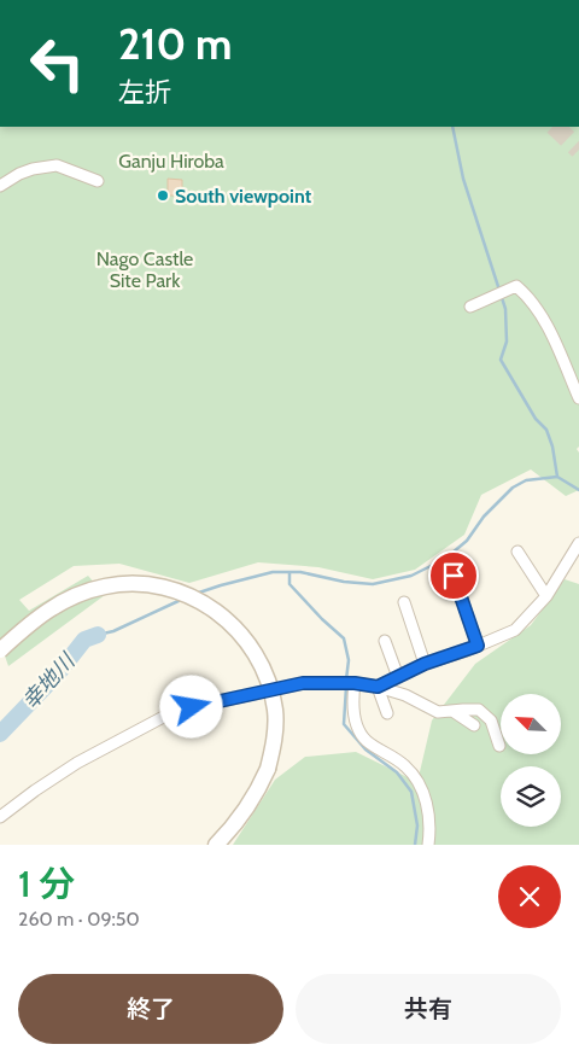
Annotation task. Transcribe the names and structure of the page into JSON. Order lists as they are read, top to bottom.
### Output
{
  "water": ["幸地川"],
  "parks": ["Ganju Hiroba", "Nago Castle Site Park"],
  "places": ["South viewpoint"],
  "north": "top left",
  "page": {
    "turn": ["210 m", "左折"],
    "heading": ["1 分", "260 m · 09:50"],
    "buttons": ["終了", "共有"]
  }
}
